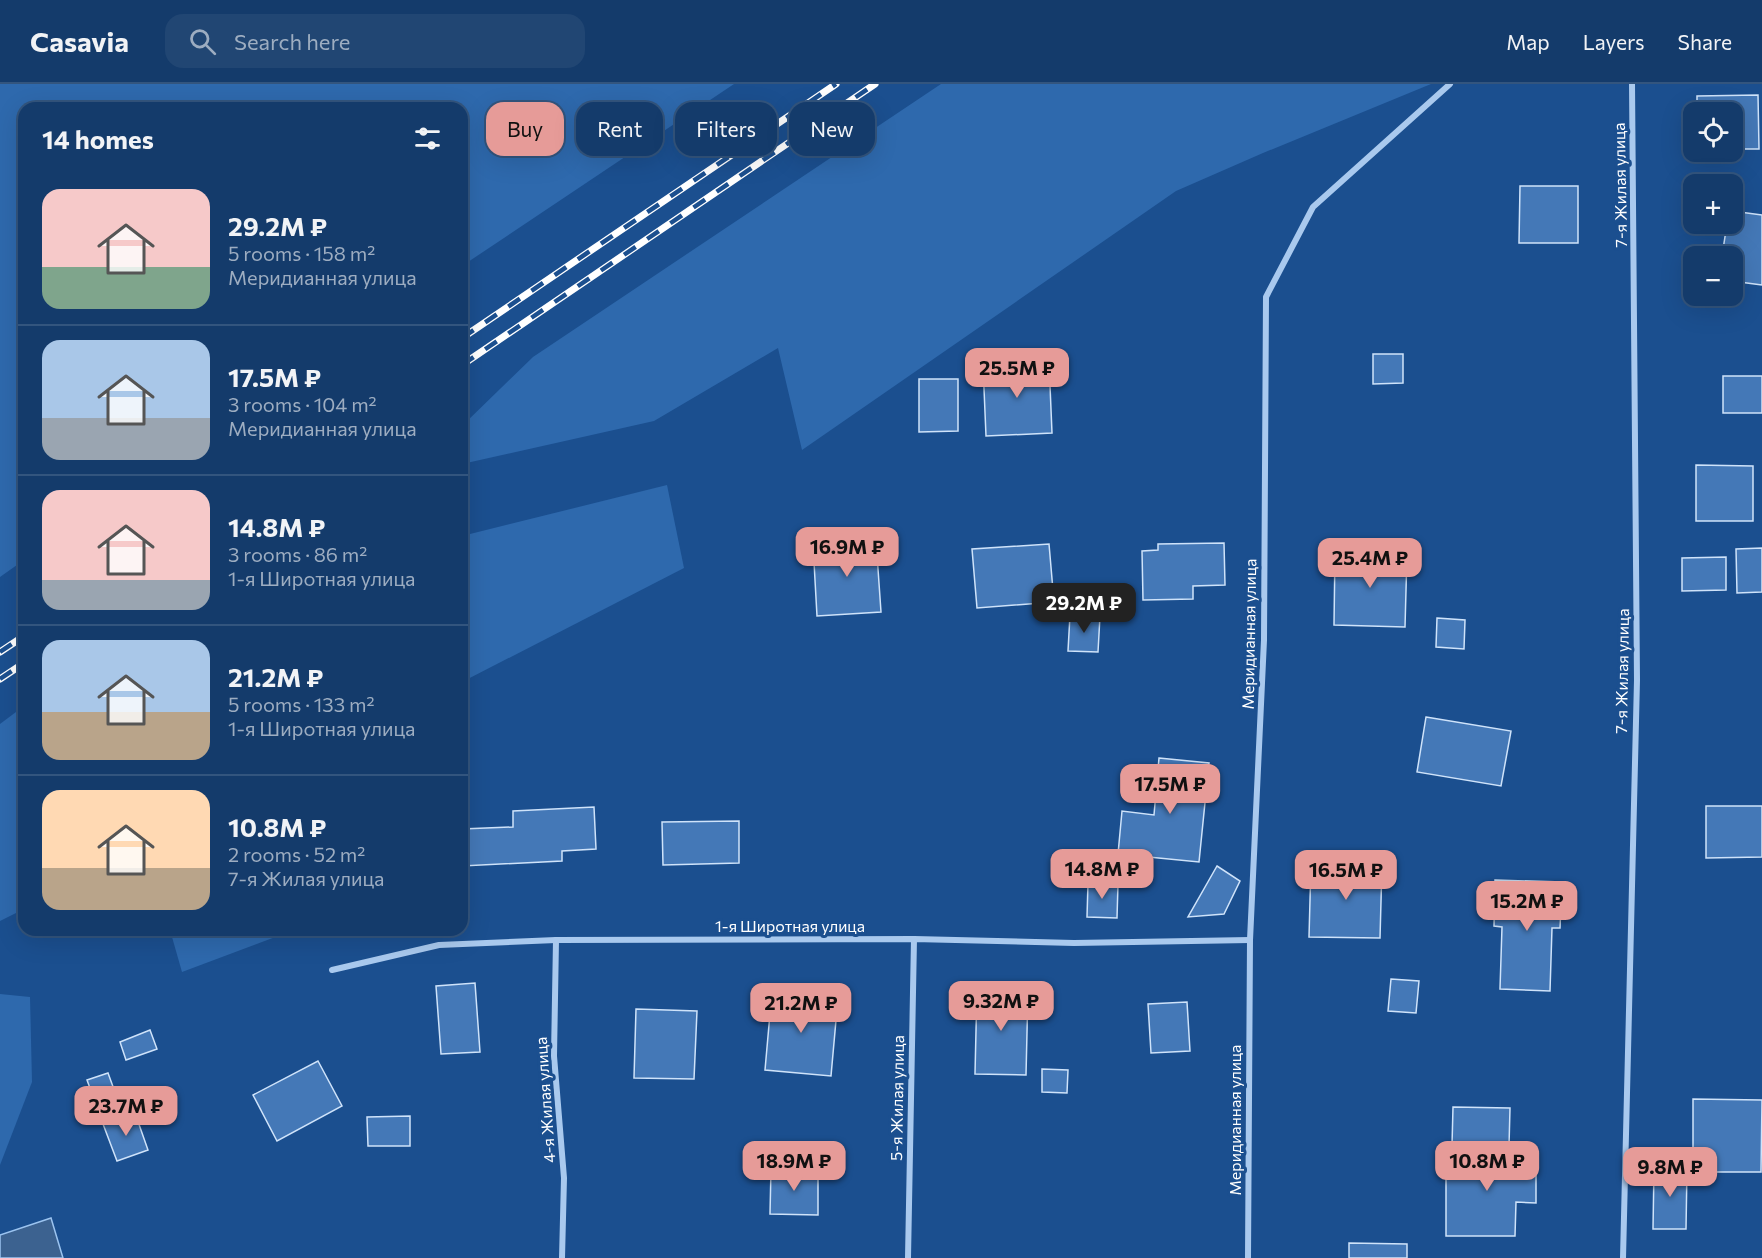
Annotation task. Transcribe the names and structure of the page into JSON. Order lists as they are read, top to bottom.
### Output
{
  "streets": {
    "street": [
      "7-я Жилая улица",
      "Меридианная улица",
      "1-я Широтная улица",
      "5-я Жилая улица",
      "4-я Жилая улица"
    ]
  },
  "crossings": [
    ["Меридианная улица", "1-я Широтная улица"],
    ["1-я Широтная улица", "5-я Жилая улица"],
    ["1-я Широтная улица", "4-я Жилая улица"]
  ],
  "page": {
    "header": "Casavia",
    "search": "Search here",
    "nav": ["Map", "Layers", "Share"],
    "map_buttons": ["+", "−"],
    "chip": [
      "Buy",
      "Rent",
      "Filters",
      "New"
    ],
    "heading": "14 homes",
    "list": [
      {
        "name": "29.2M ₽",
        "note": "5 rooms · 158 m² · Меридианная улица"
      },
      {
        "name": "17.5M ₽",
        "note": "3 rooms · 104 m² · Меридианная улица"
      },
      {
        "name": "14.8M ₽",
        "note": "3 rooms · 86 m² · 1-я Широтная улица"
      },
      {
        "name": "21.2M ₽",
        "note": "5 rooms · 133 m² · 1-я Широтная улица"
      },
      {
        "name": "10.8M ₽",
        "note": "2 rooms · 52 m² · 7-я Жилая улица"
      }
    ],
    "price": [
      "25.5M ₽",
      "16.9M ₽",
      "25.4M ₽",
      "29.2M ₽",
      "17.5M ₽",
      "14.8M ₽",
      "16.5M ₽",
      "15.2M ₽",
      "9.32M ₽",
      "21.2M ₽",
      "23.7M ₽",
      "18.9M ₽",
      "10.8M ₽",
      "9.8M ₽"
    ]
  }
}
